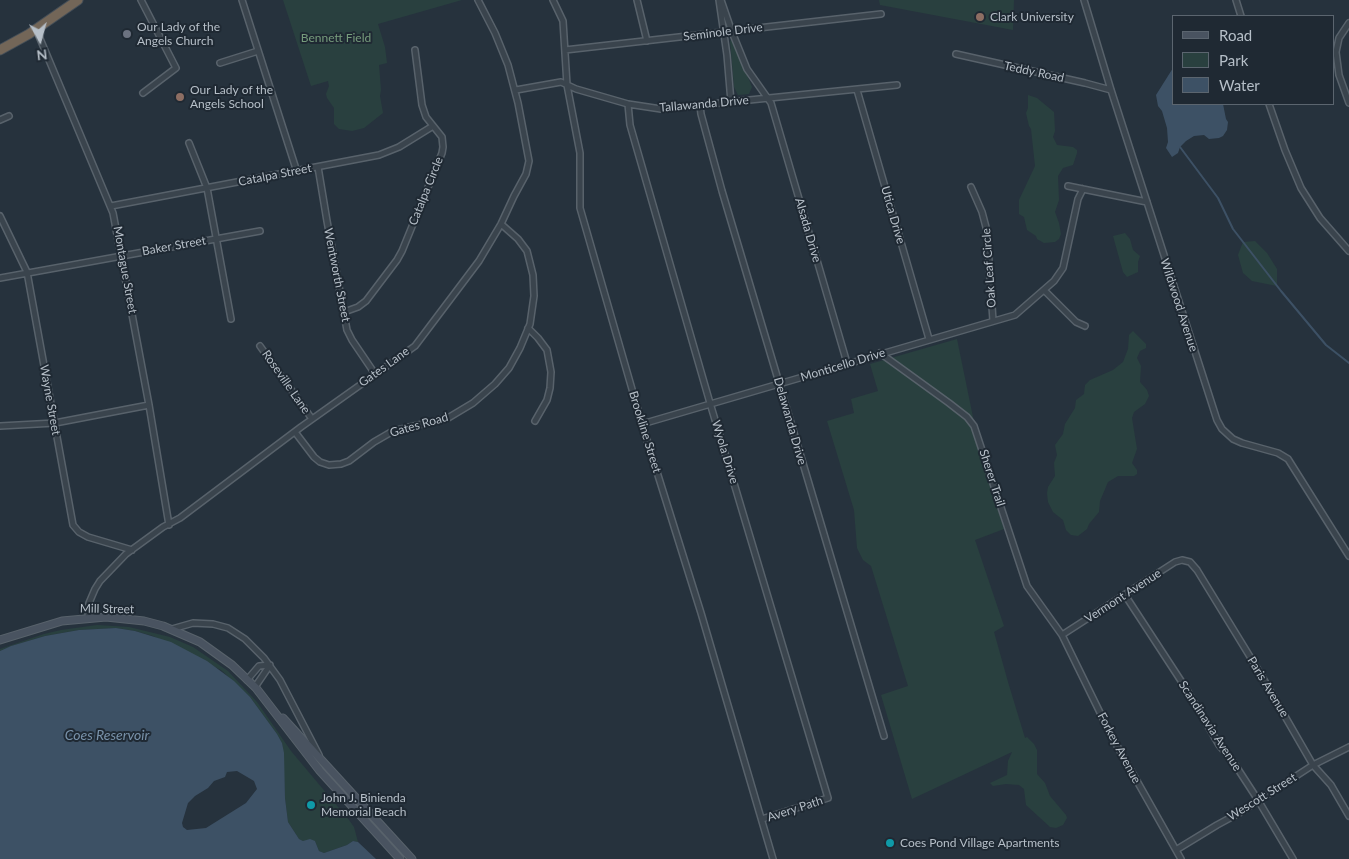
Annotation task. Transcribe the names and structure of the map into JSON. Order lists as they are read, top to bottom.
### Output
{
  "streets": {
    "main road": ["Mill Street"],
    "street": [
      "Seminole Drive",
      "Teddy Road",
      "Tallawanda Drive",
      "Catalpa Street",
      "Catalpa Circle",
      "Utica Drive",
      "Alsada Drive",
      "Baker Street",
      "Oak Leaf Circle",
      "Montague Street",
      "Wentworth Street",
      "Wildwood Avenue",
      "Monticello Drive",
      "Gates Lane",
      "Roseville Lane",
      "Wayne Street",
      "Delawanda Drive",
      "Gates Road",
      "Brookline Street",
      "Wyola Drive",
      "Sherer Trail",
      "Vermont Avenue",
      "Paris Avenue",
      "Scandinavia Avenue",
      "Forkey Avenue",
      "Wescott Street",
      "Avery Path"
    ]
  },
  "crossings": [
    ["Seminole Drive", "Alsada Drive"],
    ["Seminole Drive", "Brookline Street"],
    ["Teddy Road", "Wildwood Avenue"],
    ["Tallawanda Drive", "Utica Drive"],
    ["Tallawanda Drive", "Alsada Drive"],
    ["Tallawanda Drive", "Gates Lane"],
    ["Tallawanda Drive", "Delawanda Drive"],
    ["Tallawanda Drive", "Brookline Street"],
    ["Tallawanda Drive", "Wyola Drive"],
    ["Catalpa Street", "Catalpa Circle"],
    ["Catalpa Street", "Montague Street"],
    ["Catalpa Street", "Wentworth Street"],
    ["Catalpa Circle", "Wentworth Street"],
    ["Utica Drive", "Monticello Drive"],
    ["Alsada Drive", "Monticello Drive"],
    ["Baker Street", "Montague Street"],
    ["Baker Street", "Wayne Street"],
    ["Oak Leaf Circle", "Monticello Drive"],
    ["Montague Street", "Gates Lane"],
    ["Wentworth Street", "Gates Lane"],
    ["Monticello Drive", "Delawanda Drive"],
    ["Monticello Drive", "Brookline Street"],
    ["Monticello Drive", "Wyola Drive"],
    ["Monticello Drive", "Sherer Trail"],
    ["Gates Lane", "Roseville Lane"],
    ["Gates Lane", "Wayne Street"],
    ["Gates Lane", "Gates Road"],
    ["Gates Lane", "Mill Street"],
    ["Brookline Street", "Avery Path"],
    ["Wyola Drive", "Avery Path"],
    ["Sherer Trail", "Vermont Avenue"],
    ["Sherer Trail", "Forkey Avenue"],
    ["Vermont Avenue", "Paris Avenue"],
    ["Vermont Avenue", "Scandinavia Avenue"],
    ["Vermont Avenue", "Forkey Avenue"],
    ["Paris Avenue", "Wescott Street"],
    ["Scandinavia Avenue", "Wescott Street"],
    ["Forkey Avenue", "Wescott Street"]
  ],
  "water": ["Coes Reservoir"],
  "parks": ["Bennett Field"],
  "places": [
    "Clark University",
    "Our Lady of the Angels Church",
    "Our Lady of the Angels School",
    "John J. Binienda Memorial Beach",
    "Coes Pond Village Apartments"
  ],
  "legend": ["Road", "Park", "Water"],
  "north": "bottom"
}
